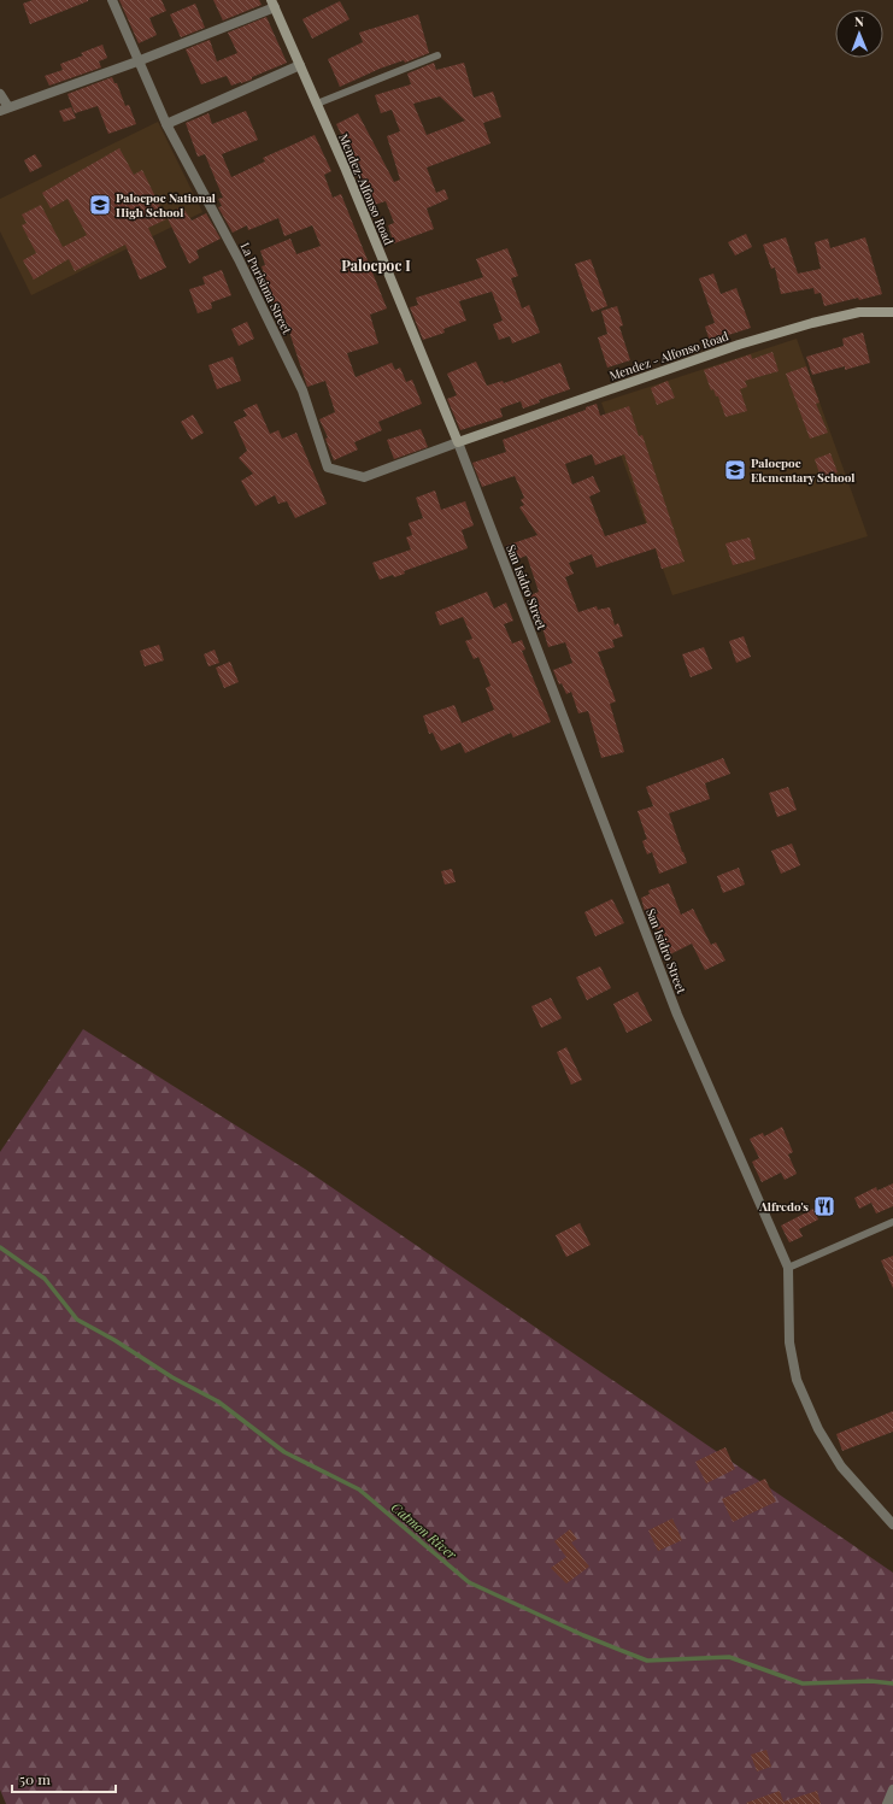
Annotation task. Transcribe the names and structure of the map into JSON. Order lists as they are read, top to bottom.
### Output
{
  "streets": {
    "main road": ["Mendez-Alfonso Road", "Mendez - Alfonso Road"],
    "street": ["La Purisima Street", "San Isidro Street"]
  },
  "crossings": [
    ["Mendez-Alfonso Road", "La Purisima Street"],
    ["Mendez-Alfonso Road", "Mendez - Alfonso Road"],
    ["Mendez-Alfonso Road", "San Isidro Street"],
    ["La Purisima Street", "Mendez - Alfonso Road"],
    ["La Purisima Street", "San Isidro Street"],
    ["Mendez - Alfonso Road", "San Isidro Street"]
  ],
  "districts": ["Palocpoc I"],
  "water": ["Catmon River"],
  "places": {
    "school or university": ["Palocpoc National High School", "Palocpoc Elementary School"],
    "restaurant": ["Alfredo's"]
  },
  "scale_bar": "50 m",
  "north": "top"
}
